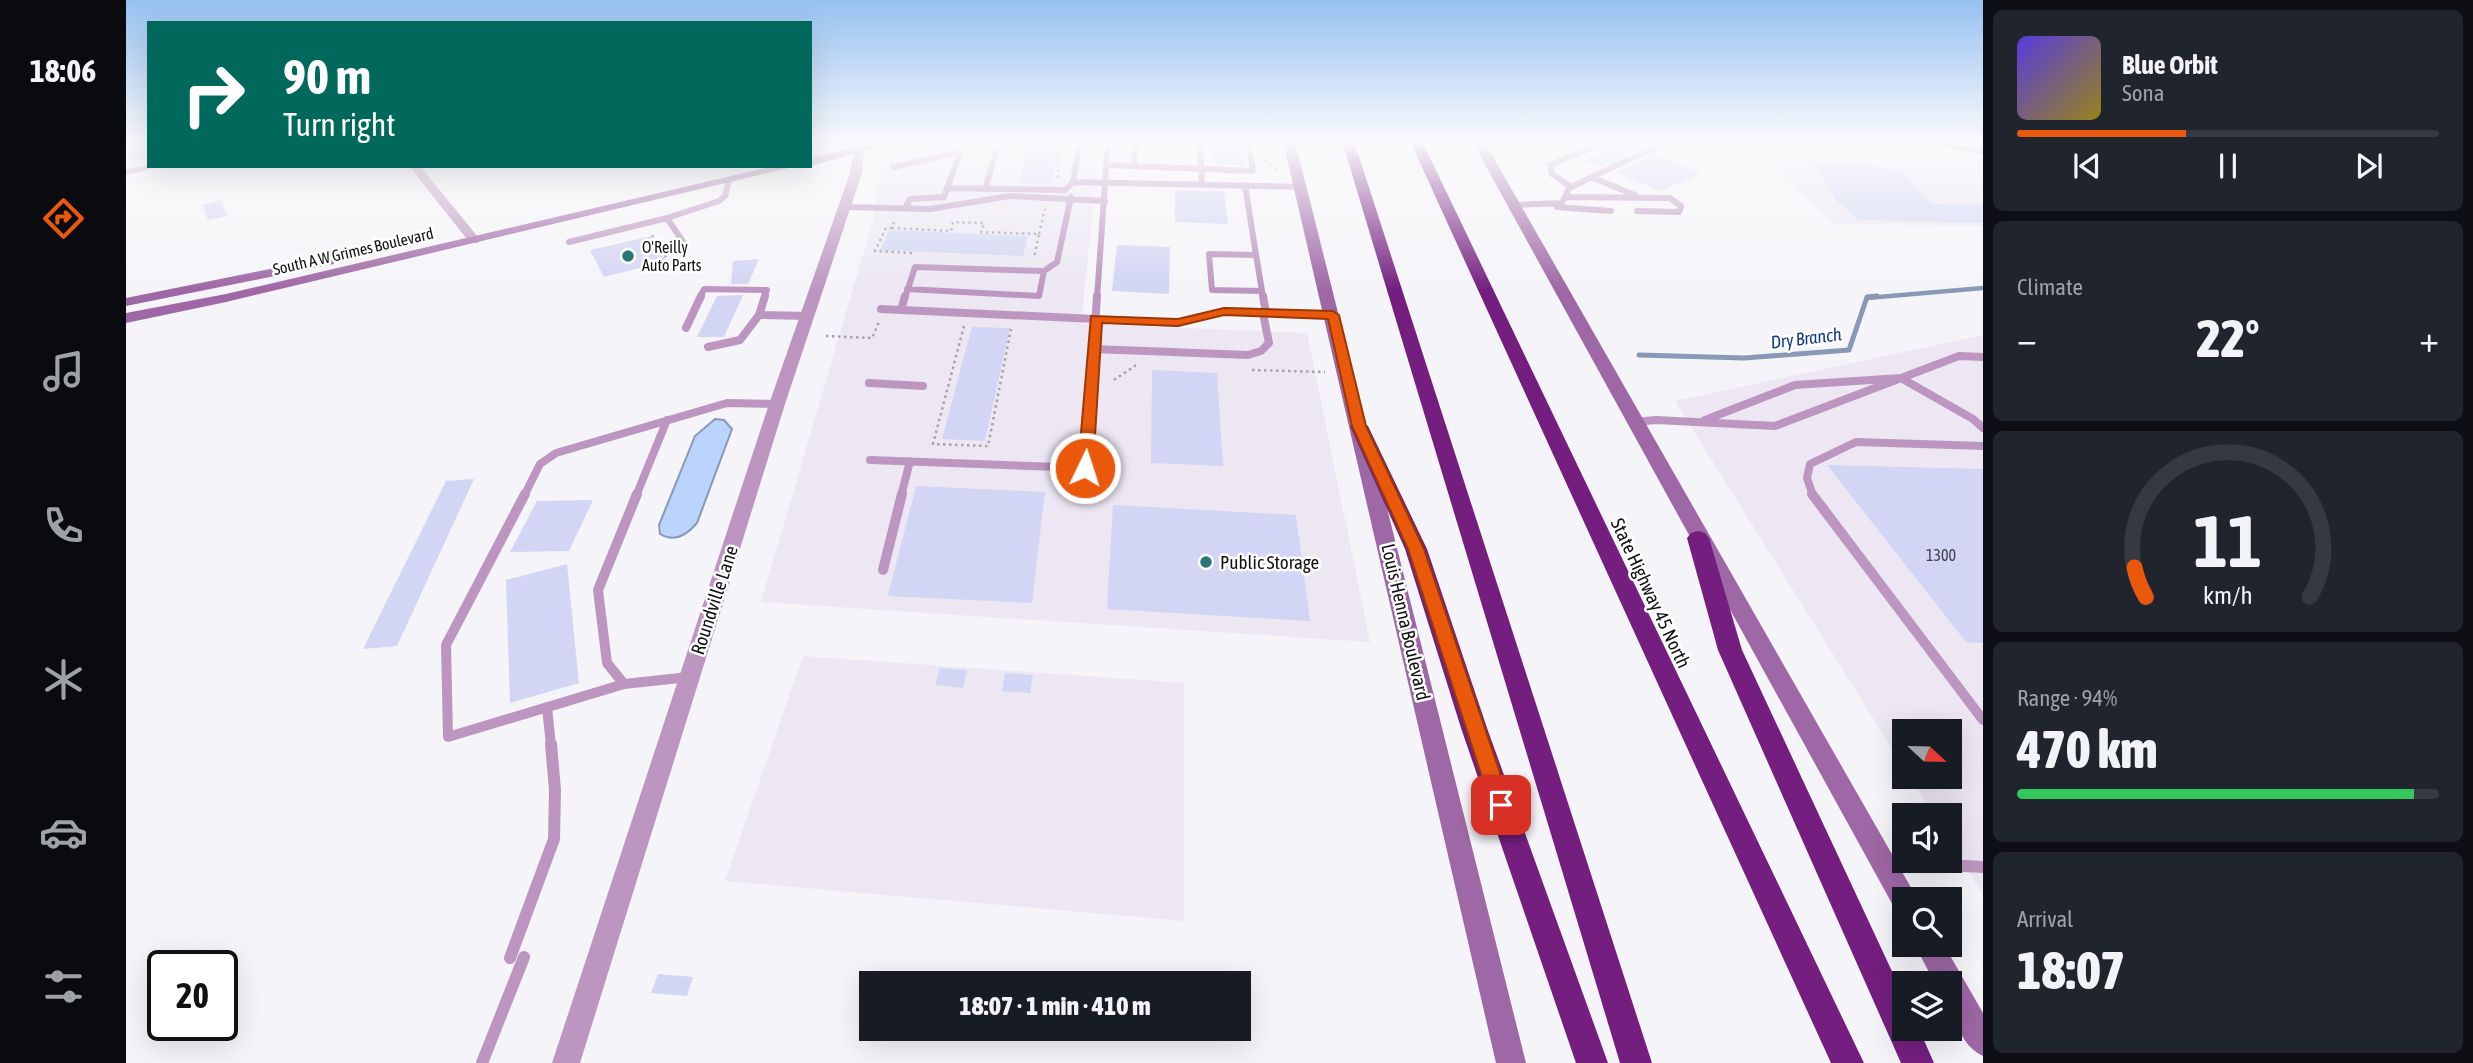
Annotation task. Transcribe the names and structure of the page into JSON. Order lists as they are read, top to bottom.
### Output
{
  "streets": {
    "highway": ["State Highway 45 North"],
    "main road": ["South A W Grimes Boulevard", "Louis Henna Boulevard"],
    "street": ["Roundville Lane"]
  },
  "water": ["Dry Branch"],
  "places": ["O'Reilly Auto Parts", "Public Storage"],
  "house_numbers": ["1300"],
  "north": "right",
  "page": {
    "tabs": "18:06",
    "turn": ["90 m", "Turn right"],
    "song": ["Blue Orbit", "Sona"],
    "tile": [
      "Climate",
      ["Range · 94%", "470 km"],
      ["Arrival", "18:07"]
    ],
    "heat": ["−", "22°", "+"],
    "limit": "20",
    "trip": "18:07 · 1 min · 410 m",
    "gauge": ["11", "km/h"]
  }
}
